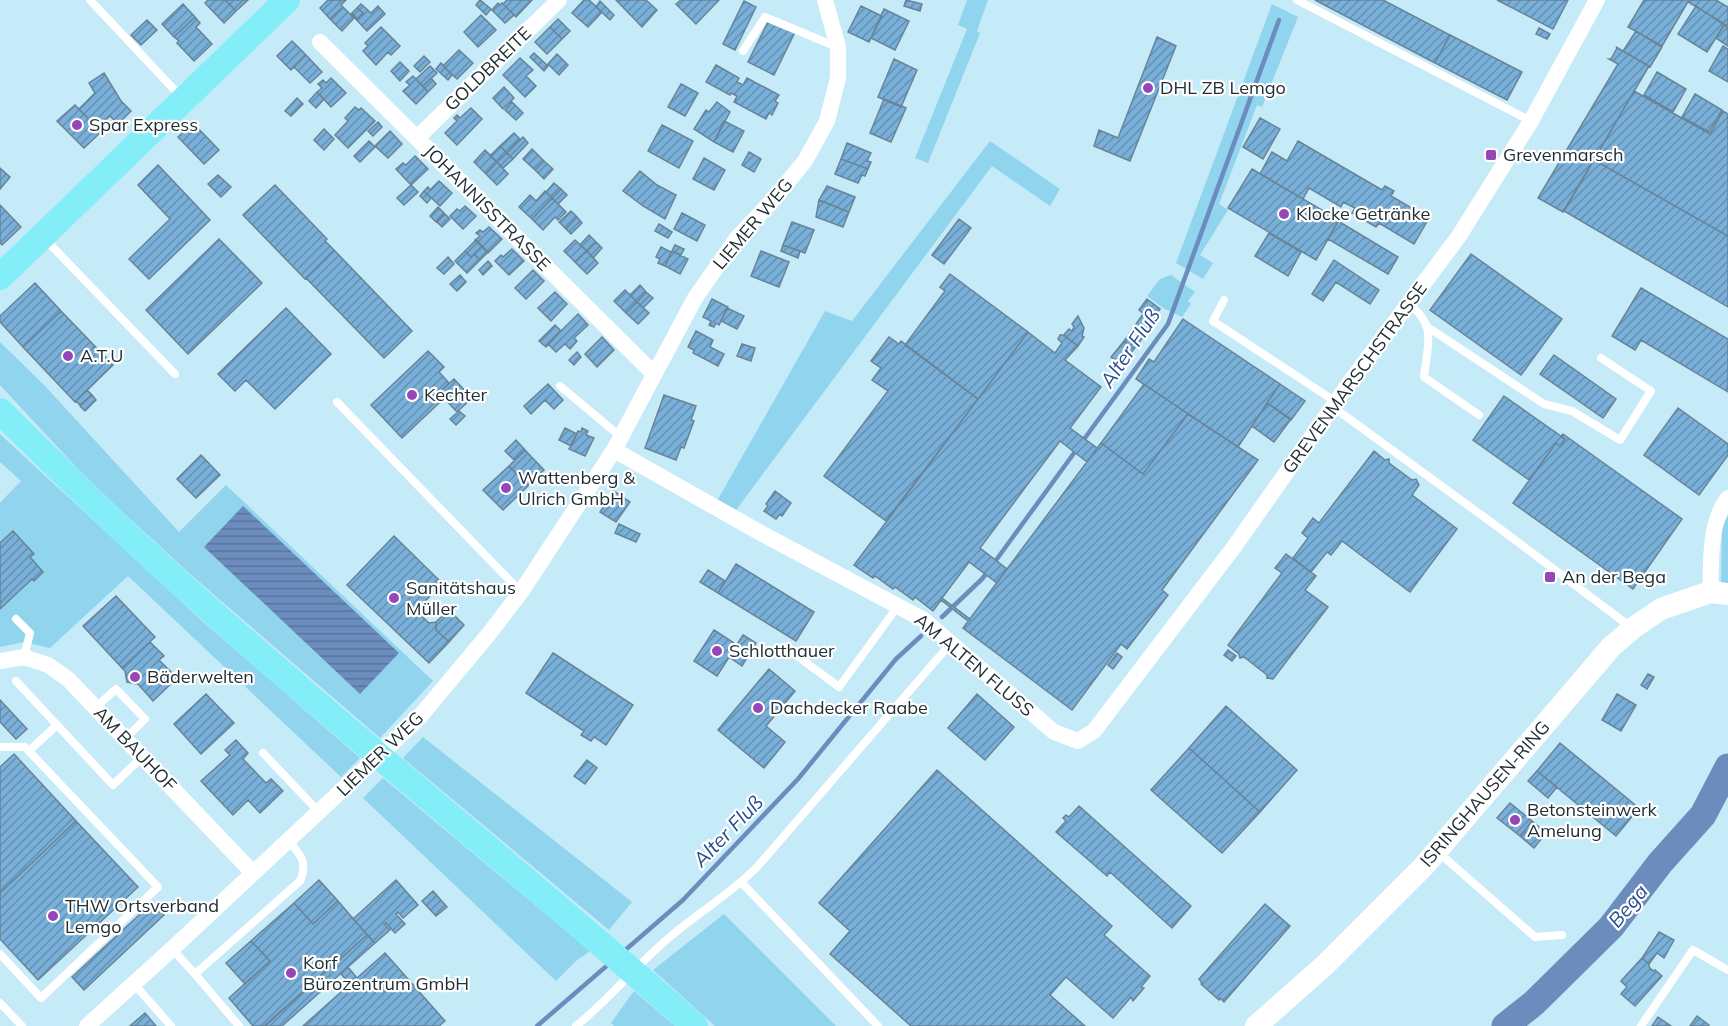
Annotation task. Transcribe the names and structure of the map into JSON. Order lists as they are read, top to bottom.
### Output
{
  "streets": {
    "street": [
      "GOLDBREITE",
      "JOHANNISSTRASSE",
      "LIEMER WEG",
      "GREVENMARSCHSTRASSE",
      "AM ALTEN FLUSS",
      "AM BAUHOF",
      "ISRINGHAUSEN-RING"
    ]
  },
  "crossings": [
    ["GOLDBREITE", "JOHANNISSTRASSE"],
    ["JOHANNISSTRASSE", "LIEMER WEG"],
    ["LIEMER WEG", "AM ALTEN FLUSS"],
    ["LIEMER WEG", "AM BAUHOF"],
    ["GREVENMARSCHSTRASSE", "AM ALTEN FLUSS"]
  ],
  "water": ["Alter Fluß", "Bega"],
  "places": {
    "other": [
      "DHL ZB Lemgo",
      "Spar Express",
      "Klocke Getränke",
      "A.T.U",
      "Kechter",
      "Wattenberg & Ulrich GmbH",
      "Sanitätshaus Müller",
      "Schlotthauer",
      "Bäderwelten",
      "Dachdecker Raabe",
      "Betonsteinwerk Amelung",
      "THW Ortsverband Lemgo",
      "Korf Bürozentrum GmbH"
    ],
    "transit": ["Grevenmarsch", "An der Bega"]
  }
}
